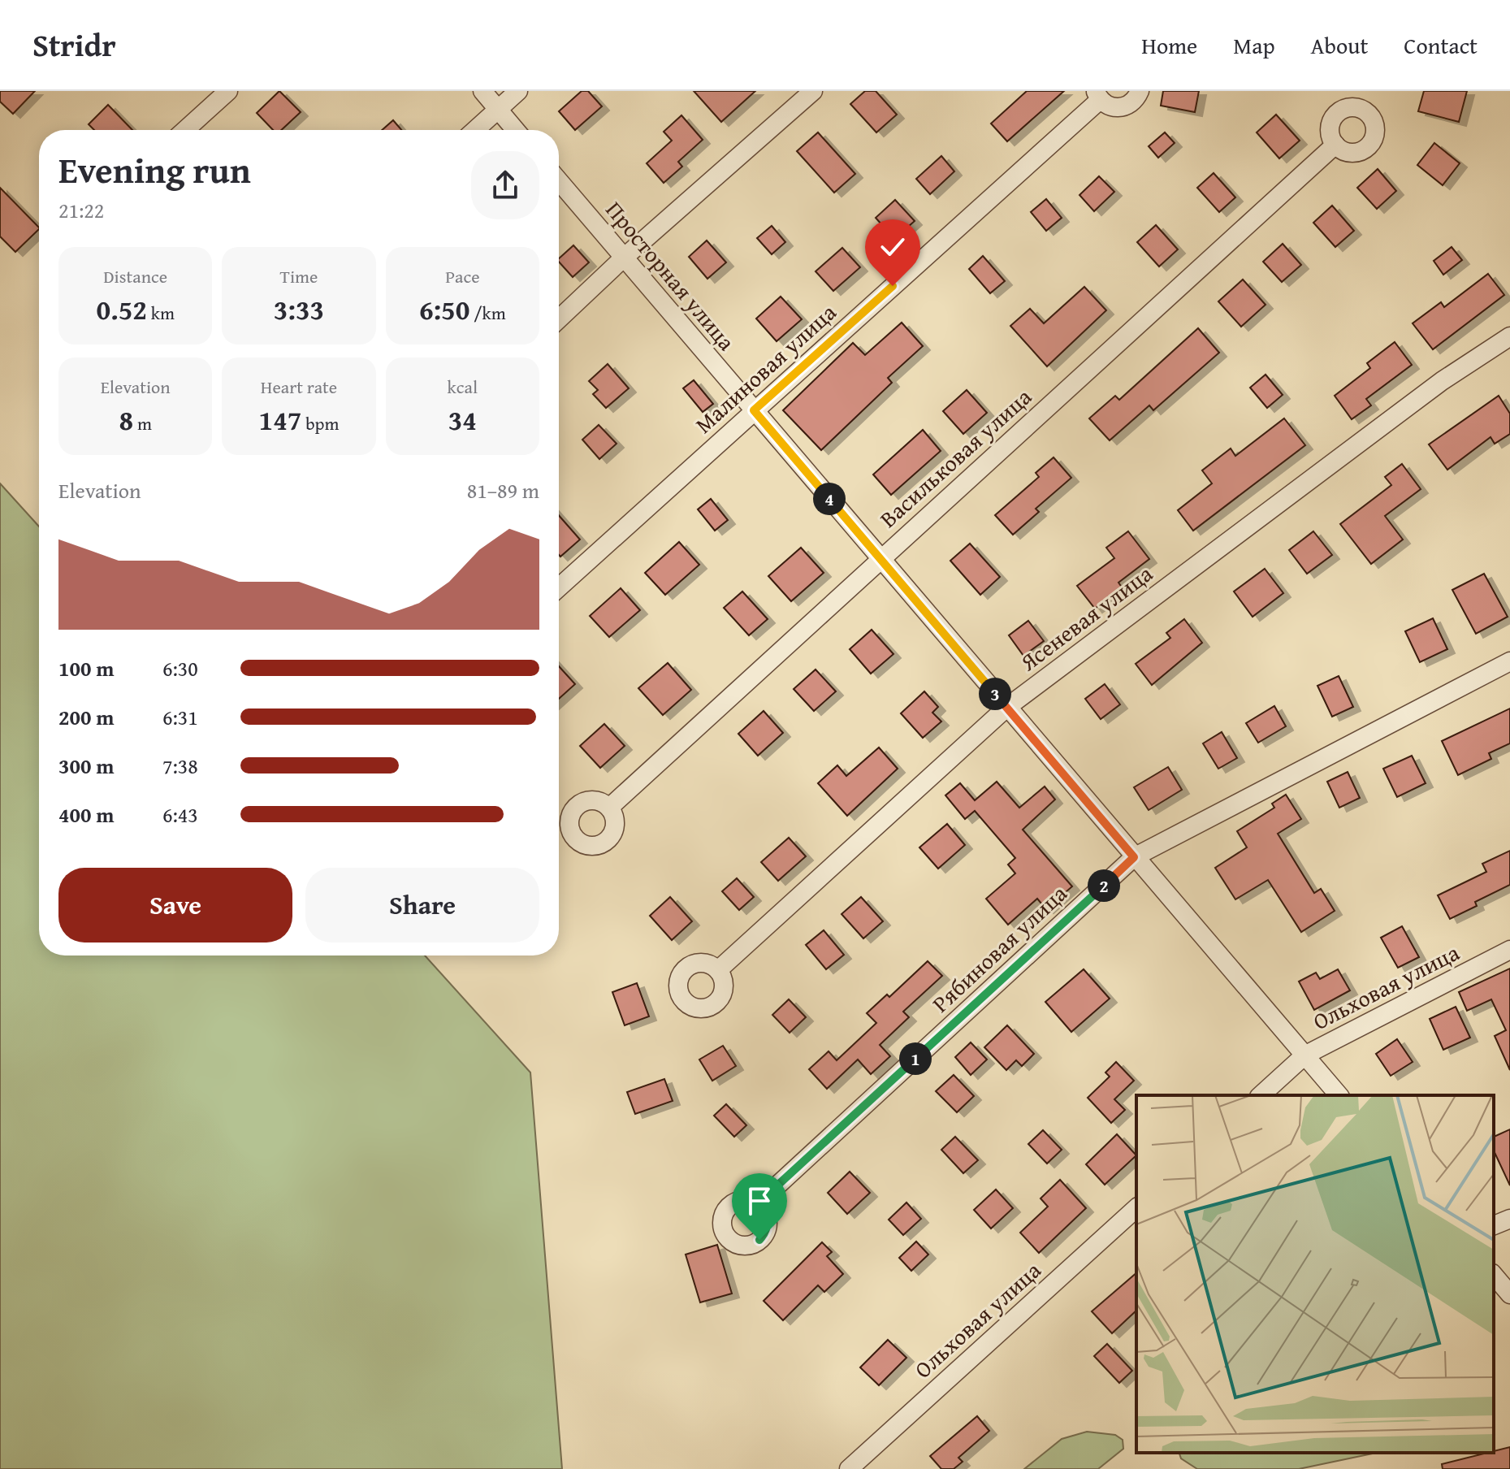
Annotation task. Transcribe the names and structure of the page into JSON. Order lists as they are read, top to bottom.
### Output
{
  "streets": {
    "street": [
      "Просторная улица",
      "Малиновая улица",
      "Васильковая улица",
      "Ясеневая улица",
      "Рябиновая улица",
      "Ольховая улица"
    ]
  },
  "crossings": [
    ["Просторная улица", "Малиновая улица"],
    ["Просторная улица", "Васильковая улица"],
    ["Просторная улица", "Ясеневая улица"],
    ["Просторная улица", "Рябиновая улица"],
    ["Просторная улица", "Ольховая улица"]
  ],
  "page": {
    "header": "Stridr",
    "nav": [
      "Home",
      "Map",
      "About",
      "Contact"
    ],
    "heading": ["Evening run", "21:22"],
    "stats": [
      ["Distance", "0.52 km"],
      ["Time", "3:33"],
      ["Pace", "6:50 /km"],
      ["Elevation", "8 m"],
      ["Heart rate", "147 bpm"],
      ["kcal", "34"]
    ],
    "chart": ["Elevation", "81–89 m"],
    "pins": [
      "4",
      "3",
      "2",
      "1"
    ],
    "list": [
      {
        "name": "100 m",
        "note": "6:30"
      },
      {
        "name": "200 m",
        "note": "6:31"
      },
      {
        "name": "300 m",
        "note": "7:38"
      },
      {
        "name": "400 m",
        "note": "6:43"
      }
    ],
    "buttons": ["Save", "Share"]
  }
}
